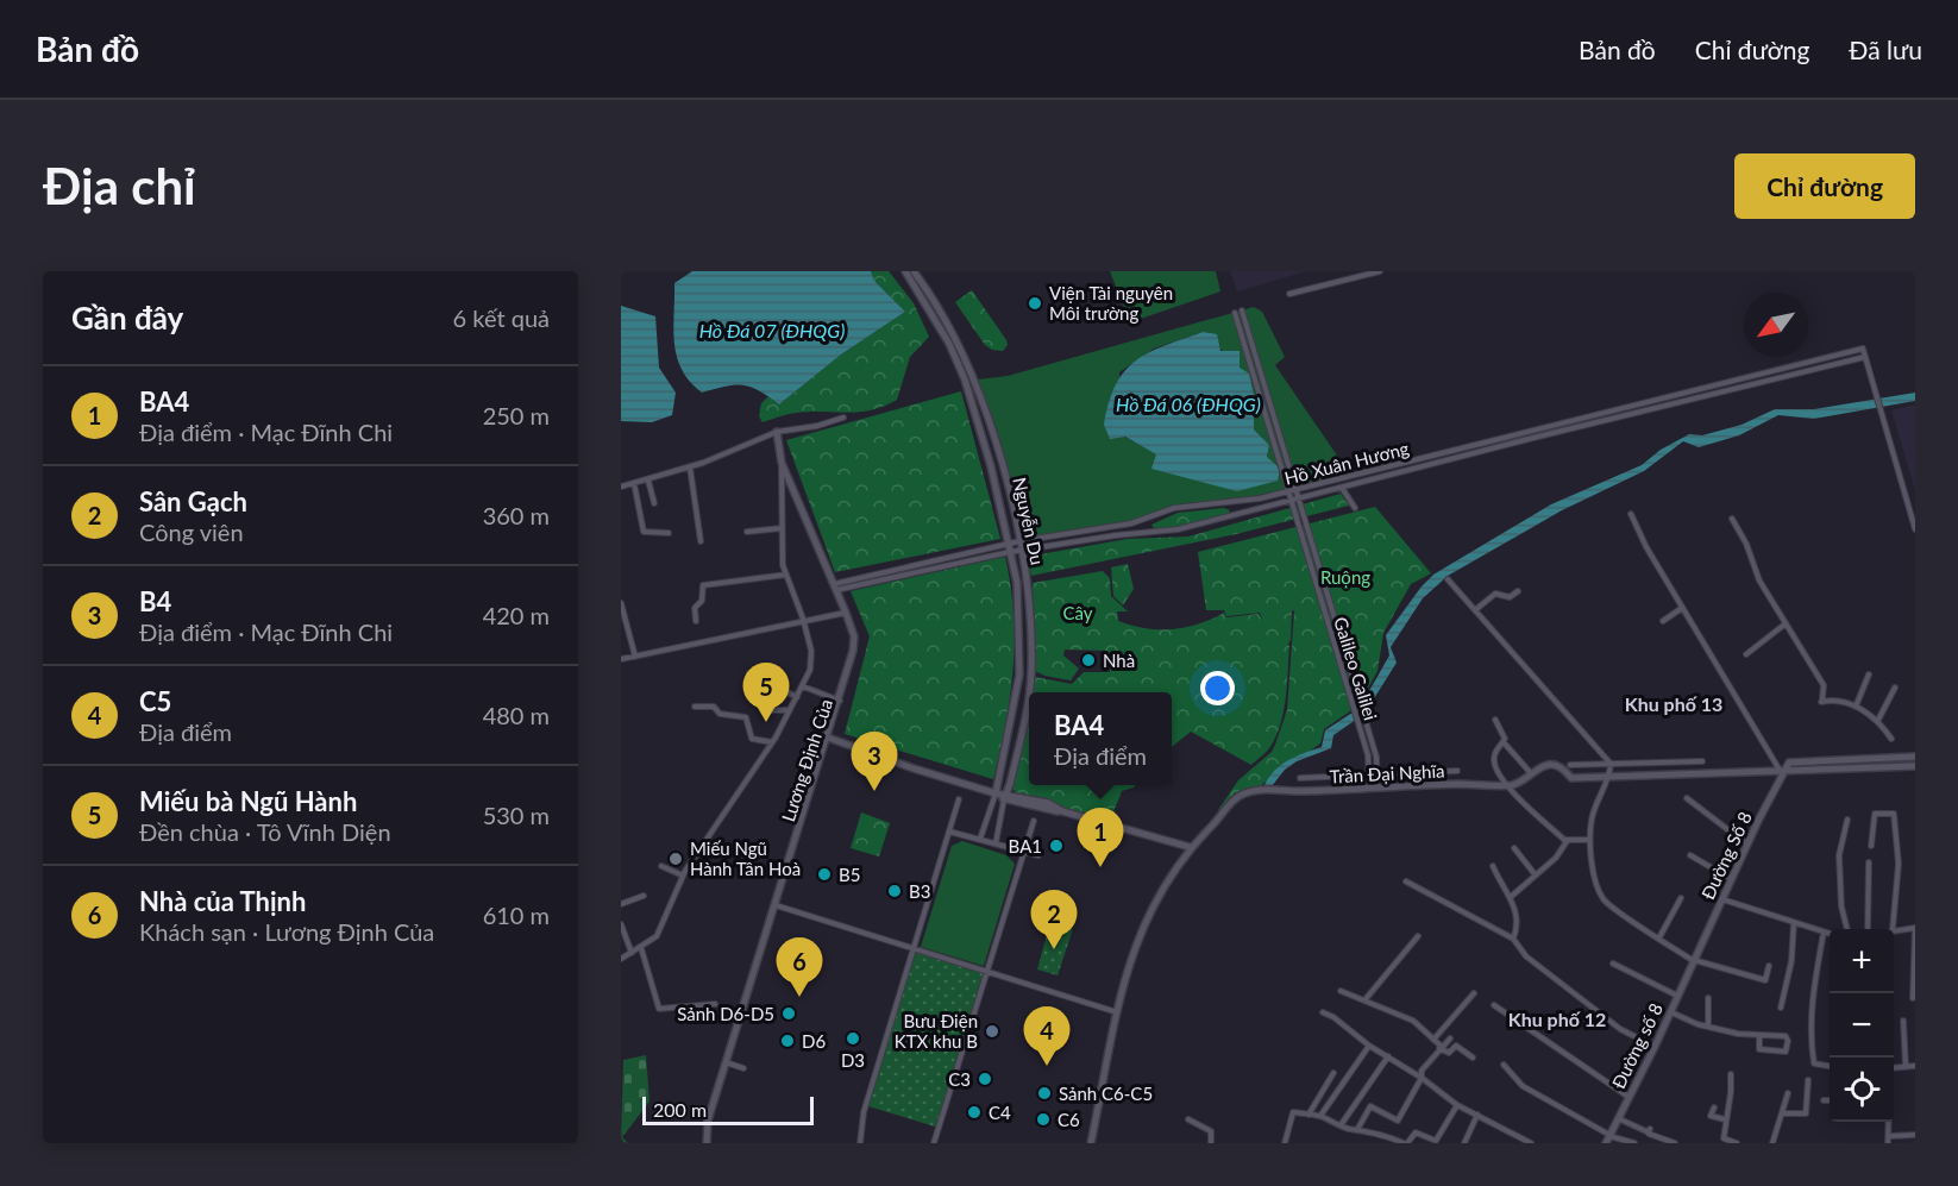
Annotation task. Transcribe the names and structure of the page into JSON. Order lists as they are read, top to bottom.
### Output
{
  "streets": {
    "street": [
      "Hồ Xuân Hương",
      "Nguyễn Du",
      "Galileo Galilei",
      "Lương Định Của",
      "Trần Đại Nghĩa",
      "Đường Số 8",
      "Đường số 8"
    ]
  },
  "crossings": [
    ["Hồ Xuân Hương", "Nguyễn Du"],
    ["Hồ Xuân Hương", "Galileo Galilei"],
    ["Hồ Xuân Hương", "Lương Định Của"],
    ["Galileo Galilei", "Trần Đại Nghĩa"],
    ["Trần Đại Nghĩa", "Đường Số 8"],
    ["Đường Số 8", "Đường số 8"]
  ],
  "districts": ["Khu phố 13", "Khu phố 12"],
  "water": ["Hồ Đá 07 (ĐHQG)", "Hồ Đá 06 (ĐHQG)"],
  "parks": ["Ruộng", "Cây"],
  "places": [
    "Viện Tài nguyên Môi trường",
    "Nhà",
    "BA1",
    "Miếu Ngũ Hành Tân Hoà",
    "B5",
    "B3",
    "Sảnh D6-D5",
    "Bưu Điện KTX khu B",
    "D3",
    "D6",
    "C3",
    "Sảnh C6-C5",
    "C4",
    "C6"
  ],
  "scale_bar": "200 m",
  "north": "bottom left",
  "page": {
    "header": "Bản đồ",
    "nav": ["Bản đồ", "Chỉ đường", "Đã lưu"],
    "buttons": "Chỉ đường",
    "title": "Địa chỉ",
    "heading": ["Gần đây", "6 kết quả"],
    "list": [
      {
        "mark": "1",
        "name": "BA4",
        "note": "Địa điểm · Mạc Đĩnh Chi",
        "value": "250 m"
      },
      {
        "mark": "2",
        "name": "Sân Gạch",
        "note": "Công viên",
        "value": "360 m"
      },
      {
        "mark": "3",
        "name": "B4",
        "note": "Địa điểm · Mạc Đĩnh Chi",
        "value": "420 m"
      },
      {
        "mark": "4",
        "name": "C5",
        "note": "Địa điểm",
        "value": "480 m"
      },
      {
        "mark": "5",
        "name": "Miếu bà Ngũ Hành",
        "note": "Đền chùa · Tô Vĩnh Diện",
        "value": "530 m"
      },
      {
        "mark": "6",
        "name": "Nhà của Thịnh",
        "note": "Khách sạn · Lương Định Của",
        "value": "610 m"
      }
    ],
    "pins": [
      "5",
      "3",
      "1",
      "2",
      "6",
      "4"
    ],
    "popup": ["BA4", "Địa điểm"],
    "map_buttons": ["+", "−"],
    "scale": "200 m"
  }
}
